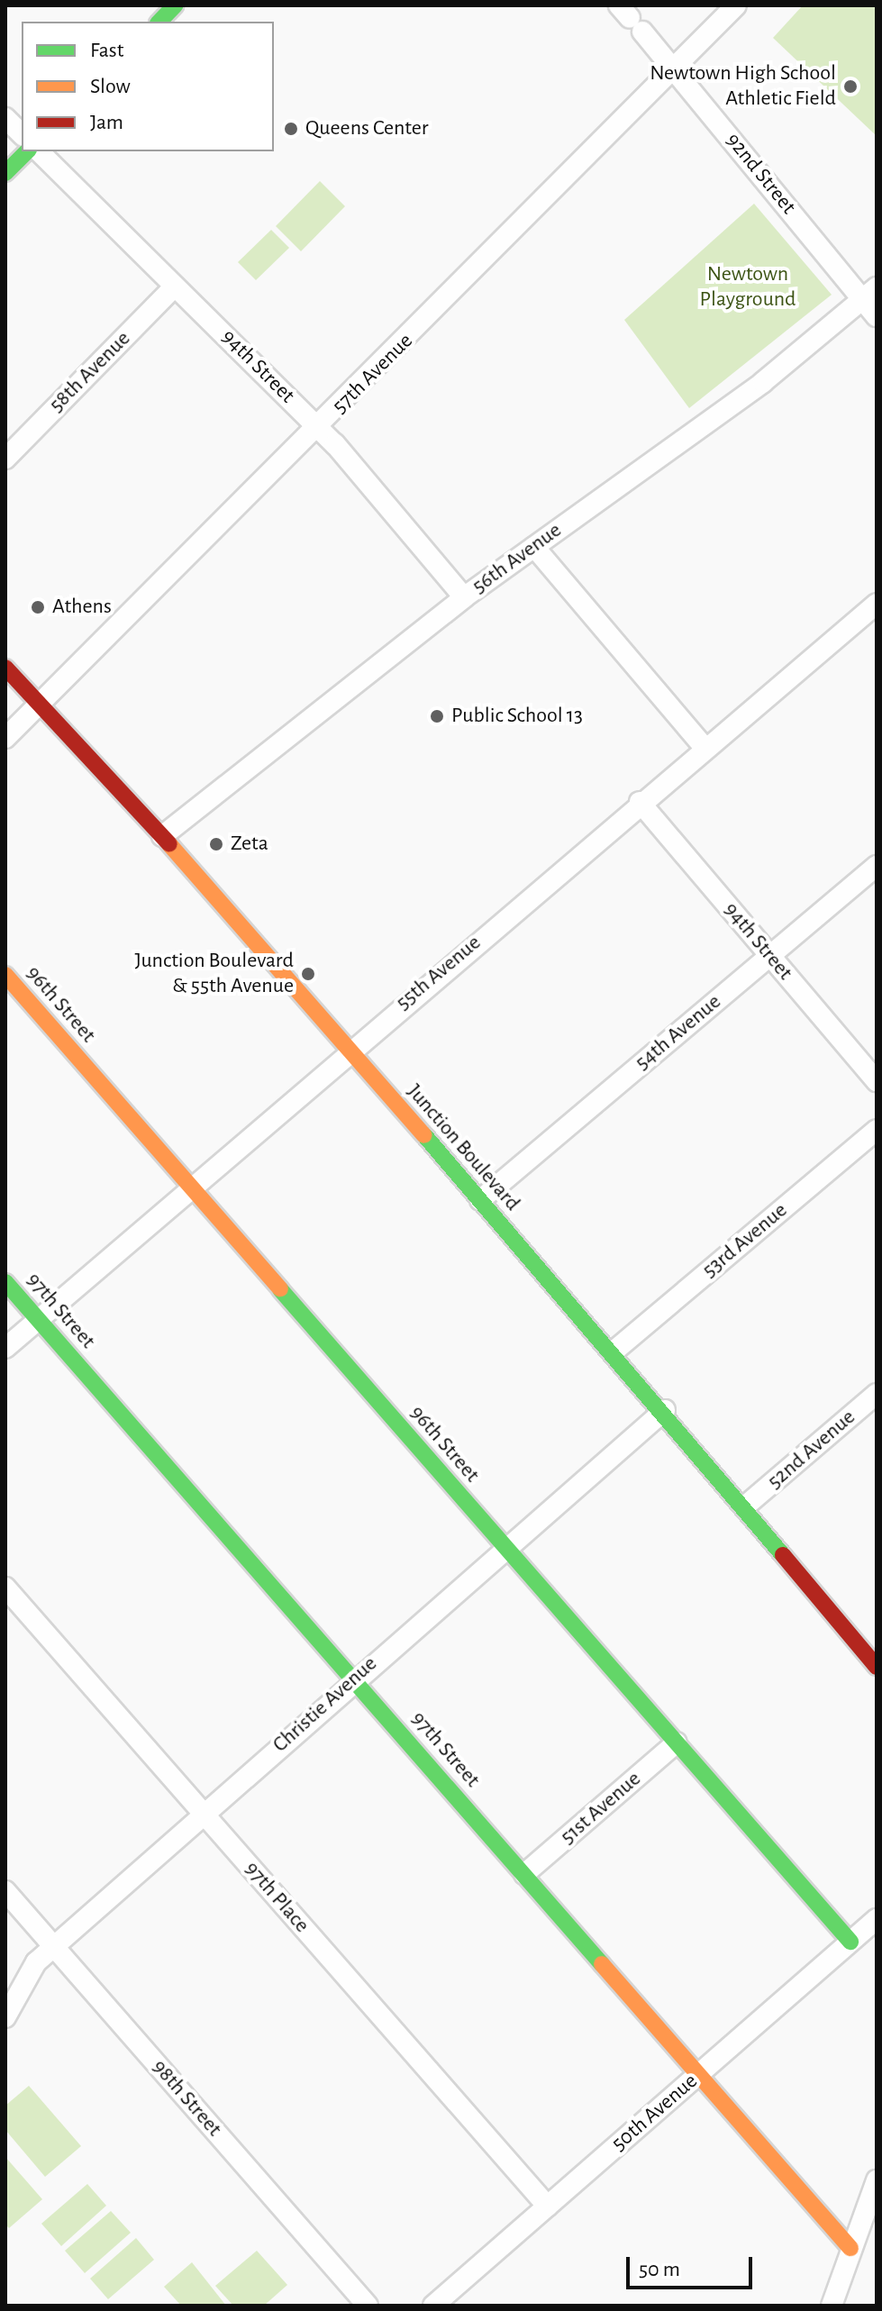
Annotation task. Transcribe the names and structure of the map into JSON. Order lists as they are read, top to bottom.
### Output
{
  "streets": {
    "street": [
      "92nd Street",
      "94th Street",
      "58th Avenue",
      "57th Avenue",
      "56th Avenue",
      "55th Avenue",
      "96th Street",
      "54th Avenue",
      "Junction Boulevard",
      "53rd Avenue",
      "97th Street",
      "52nd Avenue",
      "Christie Avenue",
      "51st Avenue",
      "97th Place",
      "98th Street",
      "50th Avenue"
    ]
  },
  "crossings": [
    ["92nd Street", "57th Avenue"],
    ["92nd Street", "56th Avenue"],
    ["94th Street", "58th Avenue"],
    ["94th Street", "57th Avenue"],
    ["94th Street", "56th Avenue"],
    ["94th Street", "55th Avenue"],
    ["94th Street", "54th Avenue"],
    ["57th Avenue", "Junction Boulevard"],
    ["56th Avenue", "Junction Boulevard"],
    ["55th Avenue", "96th Street"],
    ["55th Avenue", "Junction Boulevard"],
    ["55th Avenue", "97th Street"],
    ["96th Street", "Christie Avenue"],
    ["96th Street", "51st Avenue"],
    ["96th Street", "50th Avenue"],
    ["54th Avenue", "Junction Boulevard"],
    ["Junction Boulevard", "53rd Avenue"],
    ["Junction Boulevard", "52nd Avenue"],
    ["Junction Boulevard", "Christie Avenue"],
    ["97th Street", "Christie Avenue"],
    ["97th Street", "51st Avenue"],
    ["97th Street", "50th Avenue"],
    ["Christie Avenue", "97th Place"],
    ["Christie Avenue", "98th Street"],
    ["97th Place", "50th Avenue"]
  ],
  "parks": ["Newtown Playground"],
  "places": [
    "Newtown High School Athletic Field",
    "Queens Center",
    "Athens",
    "Public School 13",
    "Zeta",
    "Junction Boulevard & 55th Avenue"
  ],
  "legend": ["Fast", "Slow", "Jam"],
  "scale_bar": "50 m"
}
